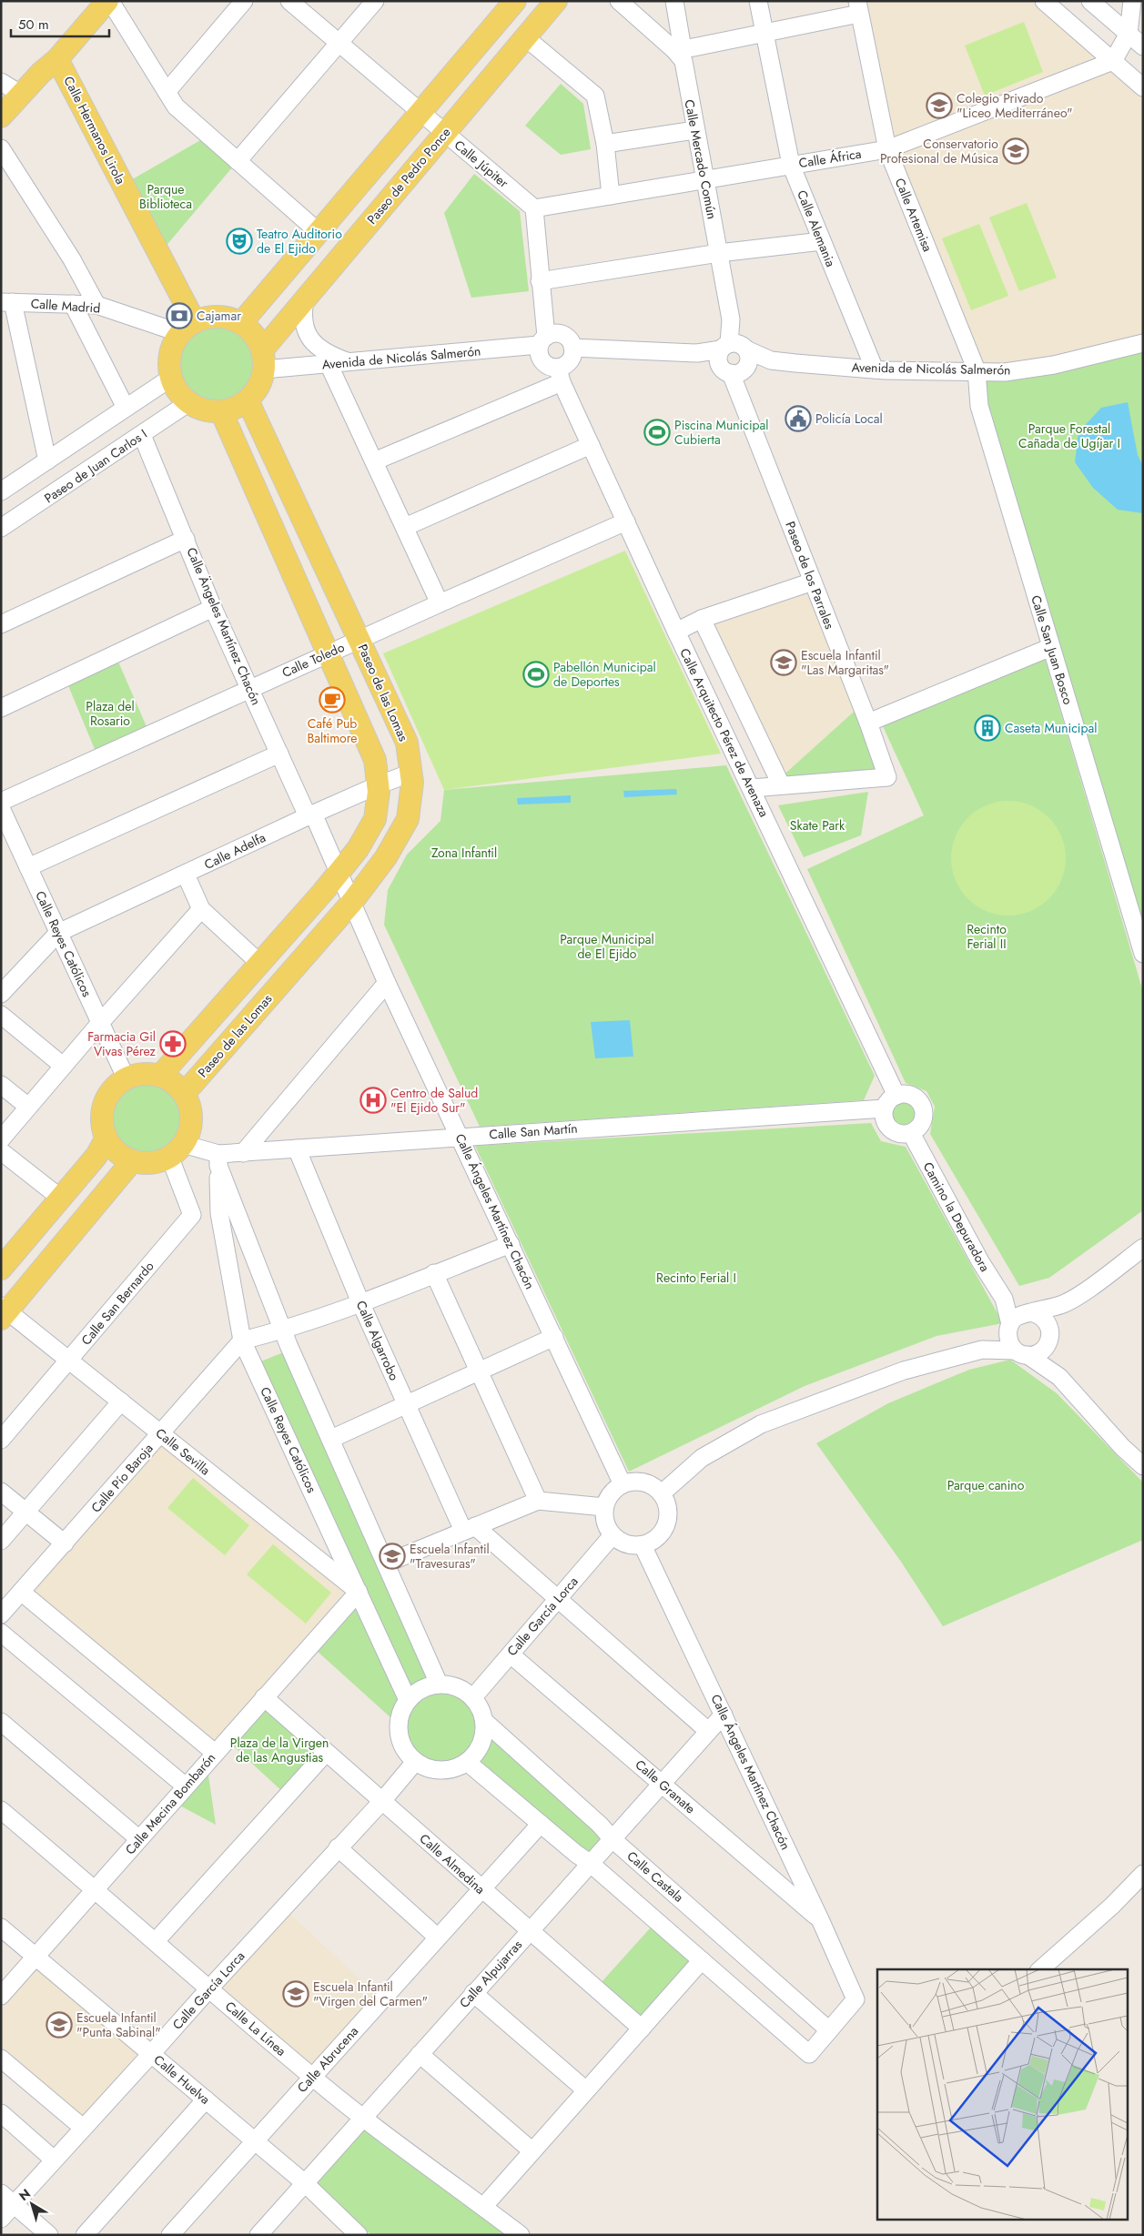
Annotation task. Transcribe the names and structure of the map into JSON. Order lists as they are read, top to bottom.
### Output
{
  "streets": {
    "main road": ["Calle Hermanos Lirola", "Paseo de Pedro Ponce", "Paseo de las Lomas"],
    "street": [
      "Calle África",
      "Calle Mercado Común",
      "Calle Júpiter",
      "Calle Artemisa",
      "Calle Alemania",
      "Calle Madrid",
      "Avenida de Nicolás Salmerón",
      "Paseo de Juan Carlos I",
      "Paseo de los Parrales",
      "Calle Ängeles Martínez Chacón",
      "Calle San Juan Bosco",
      "Calle Toledo",
      "Calle Arquitecto Pérez de Arenaza",
      "Calle Adelfa",
      "Calle Reyes Católicos",
      "Calle San Martín",
      "Calle Ángeles Martínez Chacón",
      "Camino la Depuradora",
      "Calle San Bernardo",
      "Calle Algarrobo",
      "Calle Sevilla",
      "Calle Pío Baroja",
      "Calle García Lorca",
      "Calle Granate",
      "Calle Mecina Bombarón",
      "Calle Almedina",
      "Calle Castala",
      "Calle Alpujarras",
      "Calle La Línea",
      "Calle Abrucena",
      "Calle Huelva"
    ]
  },
  "crossings": [
    ["Calle Hermanos Lirola", "Paseo de Pedro Ponce"],
    ["Calle Hermanos Lirola", "Calle Madrid"],
    ["Calle Hermanos Lirola", "Avenida de Nicolás Salmerón"],
    ["Calle Hermanos Lirola", "Paseo de Juan Carlos I"],
    ["Calle Hermanos Lirola", "Paseo de las Lomas"],
    ["Calle África", "Calle Mercado Común"],
    ["Calle África", "Calle Júpiter"],
    ["Calle África", "Calle Artemisa"],
    ["Calle África", "Calle Alemania"],
    ["Calle Mercado Común", "Avenida de Nicolás Salmerón"],
    ["Calle Mercado Común", "Paseo de los Parrales"],
    ["Calle Júpiter", "Paseo de Pedro Ponce"],
    ["Paseo de Pedro Ponce", "Calle Madrid"],
    ["Paseo de Pedro Ponce", "Avenida de Nicolás Salmerón"],
    ["Paseo de Pedro Ponce", "Paseo de Juan Carlos I"],
    ["Paseo de Pedro Ponce", "Paseo de las Lomas"],
    ["Calle Artemisa", "Avenida de Nicolás Salmerón"],
    ["Calle Artemisa", "Calle San Juan Bosco"],
    ["Calle Alemania", "Avenida de Nicolás Salmerón"],
    ["Calle Madrid", "Avenida de Nicolás Salmerón"],
    ["Calle Madrid", "Paseo de Juan Carlos I"],
    ["Calle Madrid", "Paseo de las Lomas"],
    ["Avenida de Nicolás Salmerón", "Paseo de Juan Carlos I"],
    ["Avenida de Nicolás Salmerón", "Paseo de los Parrales"],
    ["Avenida de Nicolás Salmerón", "Calle San Juan Bosco"],
    ["Avenida de Nicolás Salmerón", "Paseo de las Lomas"],
    ["Avenida de Nicolás Salmerón", "Calle Arquitecto Pérez de Arenaza"],
    ["Paseo de Juan Carlos I", "Calle Ängeles Martínez Chacón"],
    ["Paseo de Juan Carlos I", "Paseo de las Lomas"],
    ["Calle Ängeles Martínez Chacón", "Calle Toledo"],
    ["Calle Ängeles Martínez Chacón", "Calle Adelfa"],
    ["Calle Ängeles Martínez Chacón", "Calle Ángeles Martínez Chacón"],
    ["Calle Toledo", "Paseo de las Lomas"],
    ["Calle Toledo", "Calle Arquitecto Pérez de Arenaza"],
    ["Paseo de las Lomas", "Calle Adelfa"],
    ["Paseo de las Lomas", "Calle Reyes Católicos"],
    ["Paseo de las Lomas", "Calle San Martín"],
    ["Paseo de las Lomas", "Calle Ángeles Martínez Chacón"],
    ["Paseo de las Lomas", "Calle San Bernardo"],
    ["Calle Arquitecto Pérez de Arenaza", "Calle San Martín"],
    ["Calle Arquitecto Pérez de Arenaza", "Camino la Depuradora"],
    ["Calle Adelfa", "Calle Reyes Católicos"],
    ["Calle Adelfa", "Calle Ángeles Martínez Chacón"],
    ["Calle Reyes Católicos", "Calle San Martín"],
    ["Calle Reyes Católicos", "Calle San Bernardo"],
    ["Calle Reyes Católicos", "Calle Sevilla"],
    ["Calle Reyes Católicos", "Calle Pío Baroja"],
    ["Calle Reyes Católicos", "Calle García Lorca"],
    ["Calle Reyes Católicos", "Calle Mecina Bombarón"],
    ["Calle Reyes Católicos", "Calle Castala"],
    ["Calle San Martín", "Calle Ángeles Martínez Chacón"],
    ["Calle San Martín", "Camino la Depuradora"],
    ["Calle San Martín", "Calle San Bernardo"],
    ["Calle San Martín", "Calle Algarrobo"],
    ["Calle Ángeles Martínez Chacón", "Calle García Lorca"],
    ["Calle Ángeles Martínez Chacón", "Calle Granate"],
    ["Calle Ángeles Martínez Chacón", "Calle Castala"],
    ["Calle Ángeles Martínez Chacón", "Calle Alpujarras"],
    ["Calle San Bernardo", "Calle Sevilla"],
    ["Calle Algarrobo", "Calle García Lorca"],
    ["Calle Algarrobo", "Calle Alpujarras"],
    ["Calle Sevilla", "Calle Pío Baroja"],
    ["Calle Sevilla", "Calle Mecina Bombarón"],
    ["Calle García Lorca", "Calle Granate"],
    ["Calle García Lorca", "Calle Almedina"],
    ["Calle García Lorca", "Calle Castala"],
    ["Calle García Lorca", "Calle La Línea"],
    ["Calle García Lorca", "Calle Huelva"],
    ["Calle Granate", "Calle Alpujarras"],
    ["Calle Mecina Bombarón", "Calle Almedina"],
    ["Calle Mecina Bombarón", "Calle La Línea"],
    ["Calle Mecina Bombarón", "Calle Huelva"],
    ["Calle Almedina", "Calle Alpujarras"],
    ["Calle Almedina", "Calle Abrucena"],
    ["Calle Castala", "Calle Alpujarras"],
    ["Calle Alpujarras", "Calle La Línea"],
    ["Calle Alpujarras", "Calle Huelva"],
    ["Calle La Línea", "Calle Abrucena"],
    ["Calle Abrucena", "Calle Huelva"]
  ],
  "parks": [
    "Parque Biblioteca",
    "Parque Forestal Cañada de Ugíjar I",
    "Plaza del Rosario",
    "Skate Park",
    "Zona Infantil",
    "Recinto Ferial II",
    "Parque Municipal de El Ejido",
    "Recinto Ferial I",
    "Parque canino",
    "Plaza de la Virgen de las Angustias"
  ],
  "places": {
    "school or university": [
      "Colegio Privado \"Liceo Mediterráneo\"",
      "Conservatorio Profesional de Música",
      "Escuela Infantil \"Las Margaritas\"",
      "Escuela Infantil \"Travesuras\"",
      "Escuela Infantil \"Virgen del Carmen\"",
      "Escuela Infantil \"Punta Sabinal\""
    ],
    "theatre": ["Teatro Auditorio de El Ejido"],
    "bank": ["Cajamar"],
    "public building": ["Policía Local"],
    "sports": ["Piscina Municipal Cubierta", "Pabellón Municipal de Deportes"],
    "cafe": ["Café Pub Baltimore"],
    "building": ["Caseta Municipal"],
    "pharmacy": ["Farmacia Gil Vivas Pérez"],
    "hospital": ["Centro de Salud \"El Ejido Sur\""]
  },
  "scale_bar": "50 m",
  "north": "top left"
}
